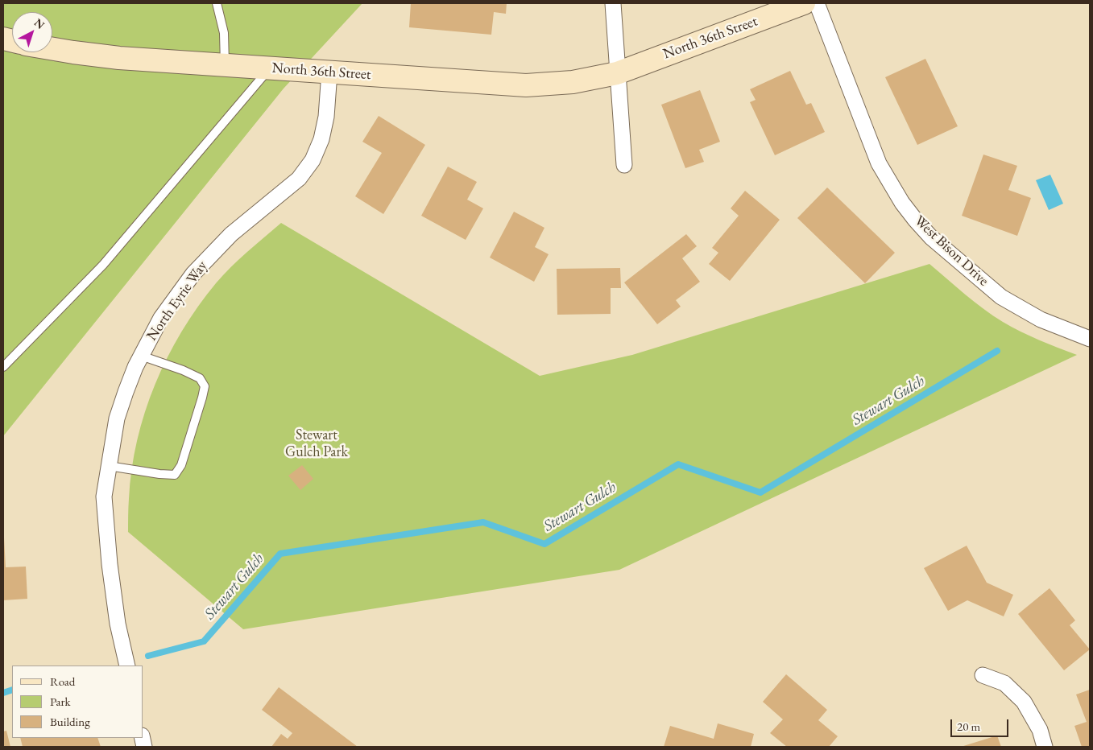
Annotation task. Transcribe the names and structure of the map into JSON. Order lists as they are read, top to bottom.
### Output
{
  "streets": {
    "street": ["North 36th Street", "West Bison Drive", "North Eyrie Way"]
  },
  "crossings": [
    ["North 36th Street", "North Eyrie Way"]
  ],
  "water": ["Stewart Gulch"],
  "parks": ["Stewart Gulch Park"],
  "legend": ["Road", "Park", "Building"],
  "scale_bar": "20 m",
  "north": "top right"
}
